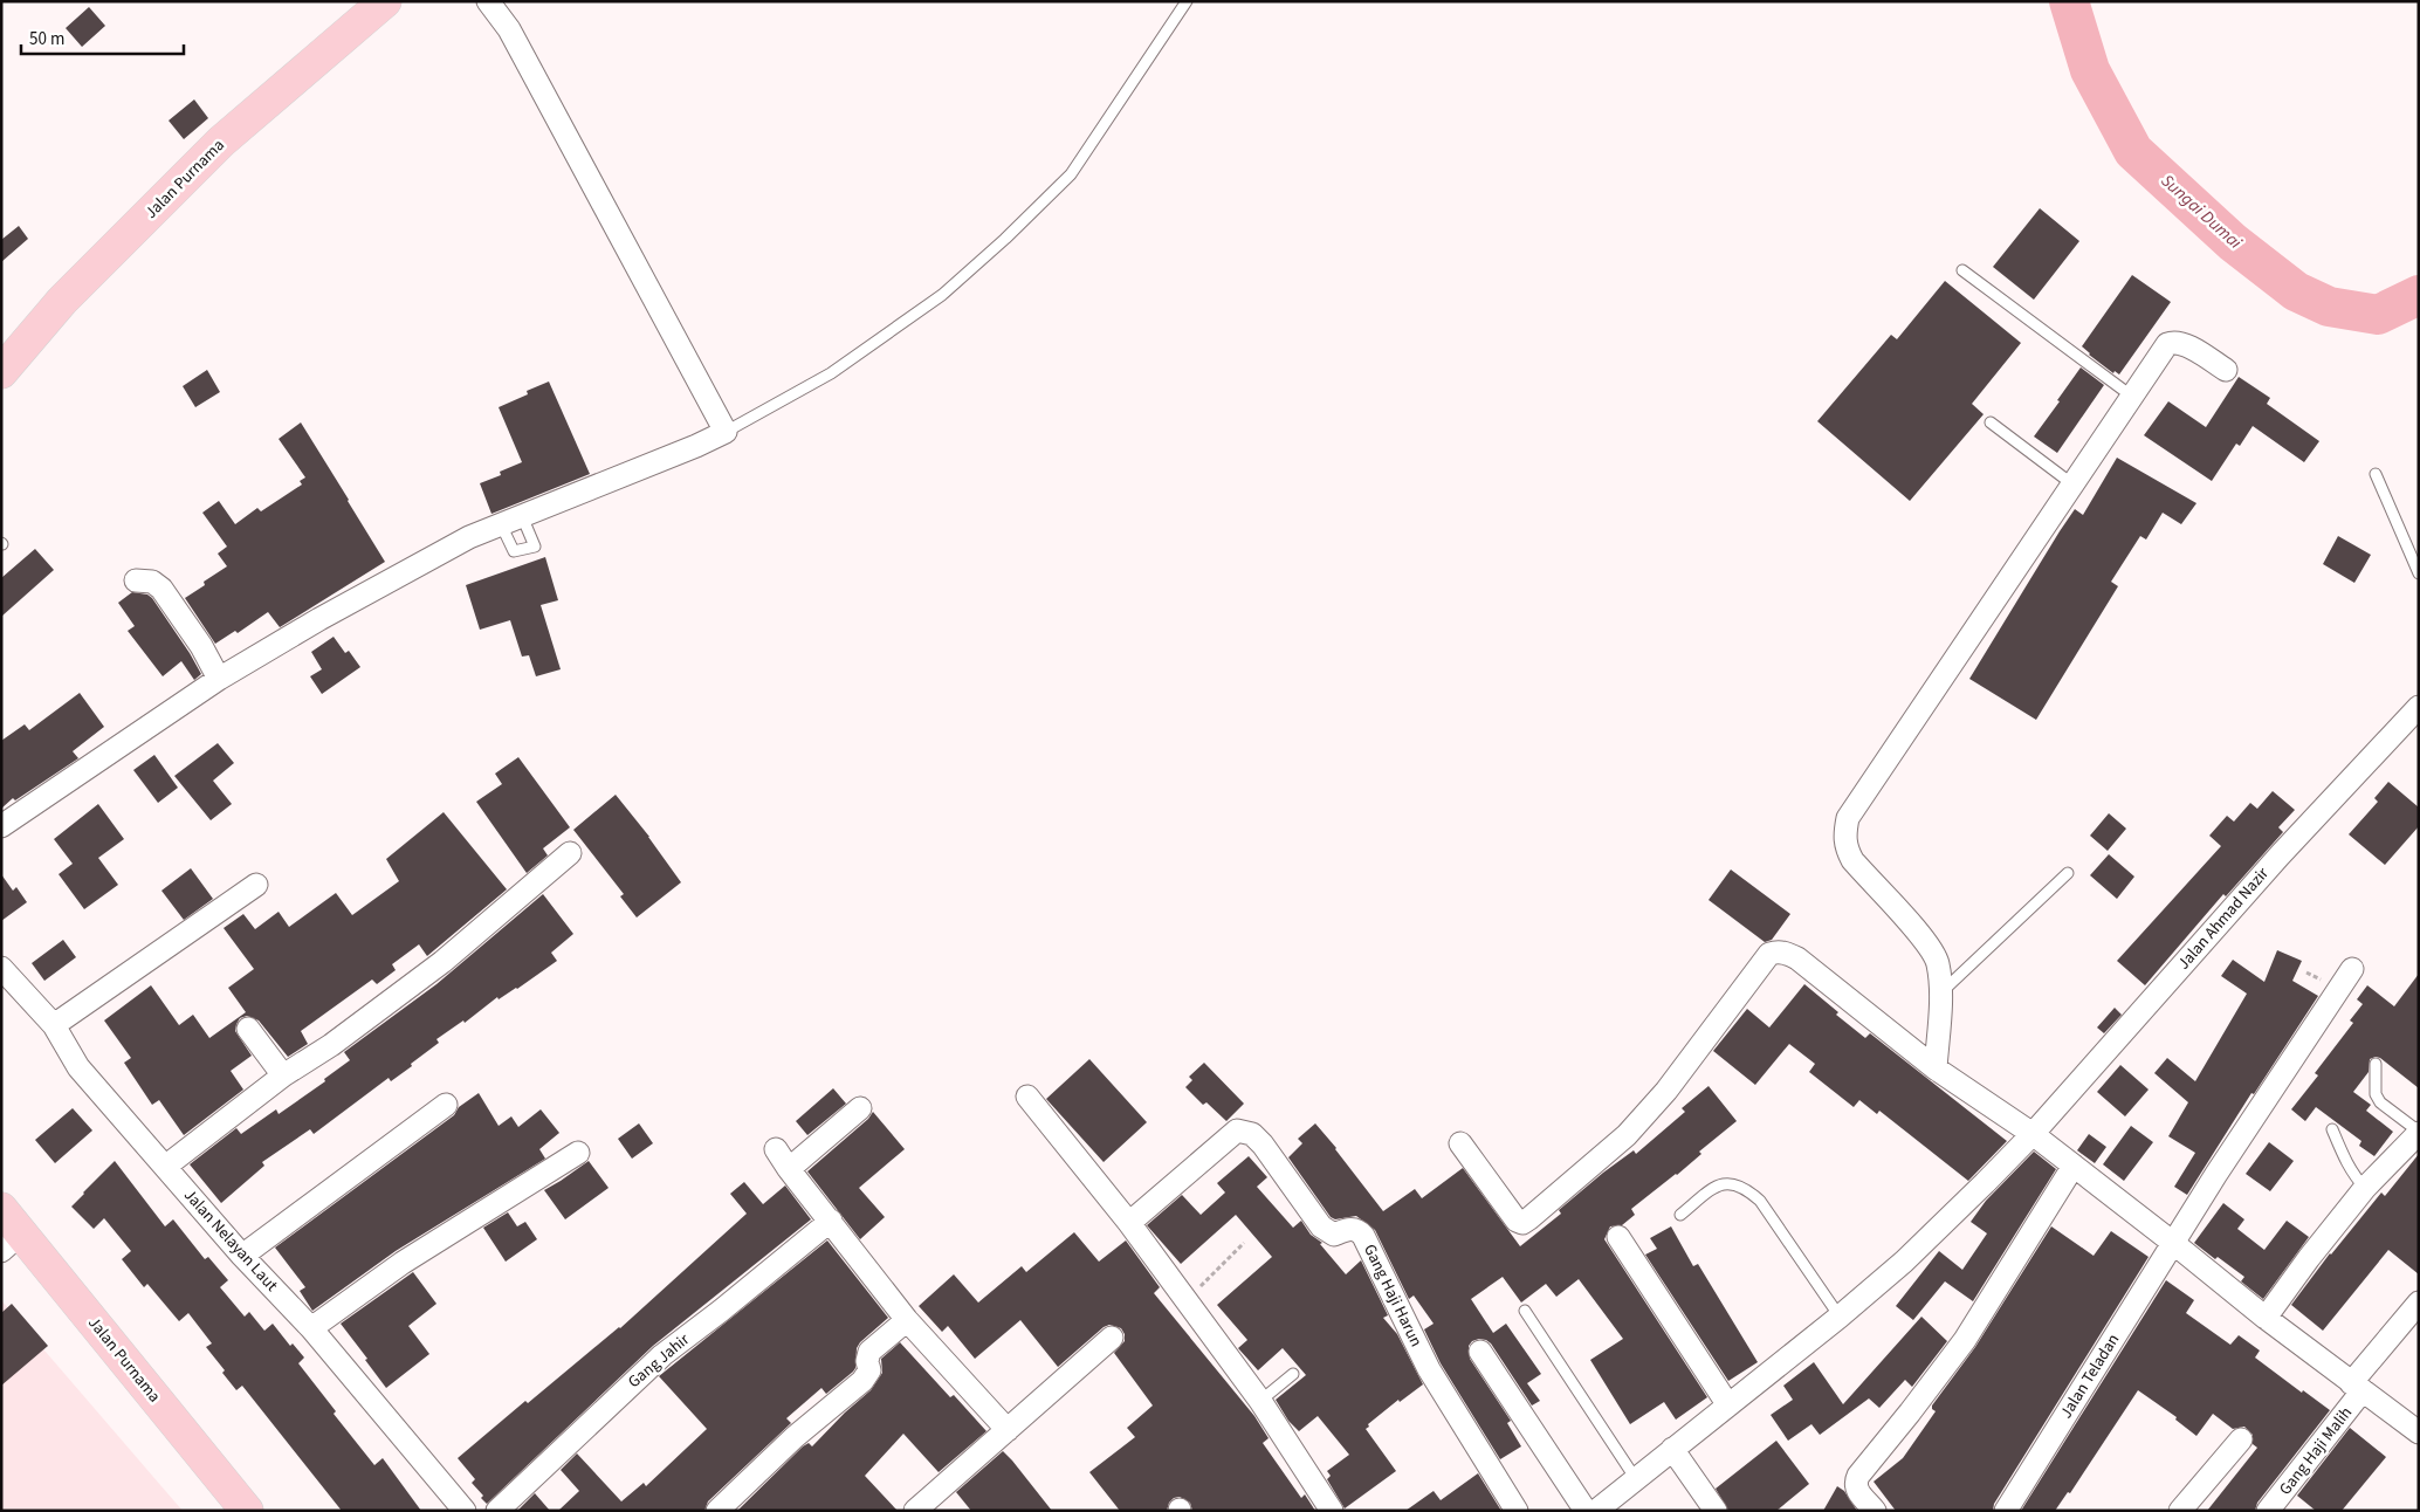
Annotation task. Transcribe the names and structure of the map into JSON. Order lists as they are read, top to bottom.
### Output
{
  "streets": {
    "main road": ["Jalan Purnama"],
    "street": [
      "Jalan Ahmad Nazir",
      "Jalan Nelayan Laut",
      "Gang Haji Harun",
      "Gang Jahir",
      "Jalan Teladan",
      "Gang Haji Malih"
    ]
  },
  "water": ["Sungai Dumai"],
  "scale_bar": "50 m"
}
